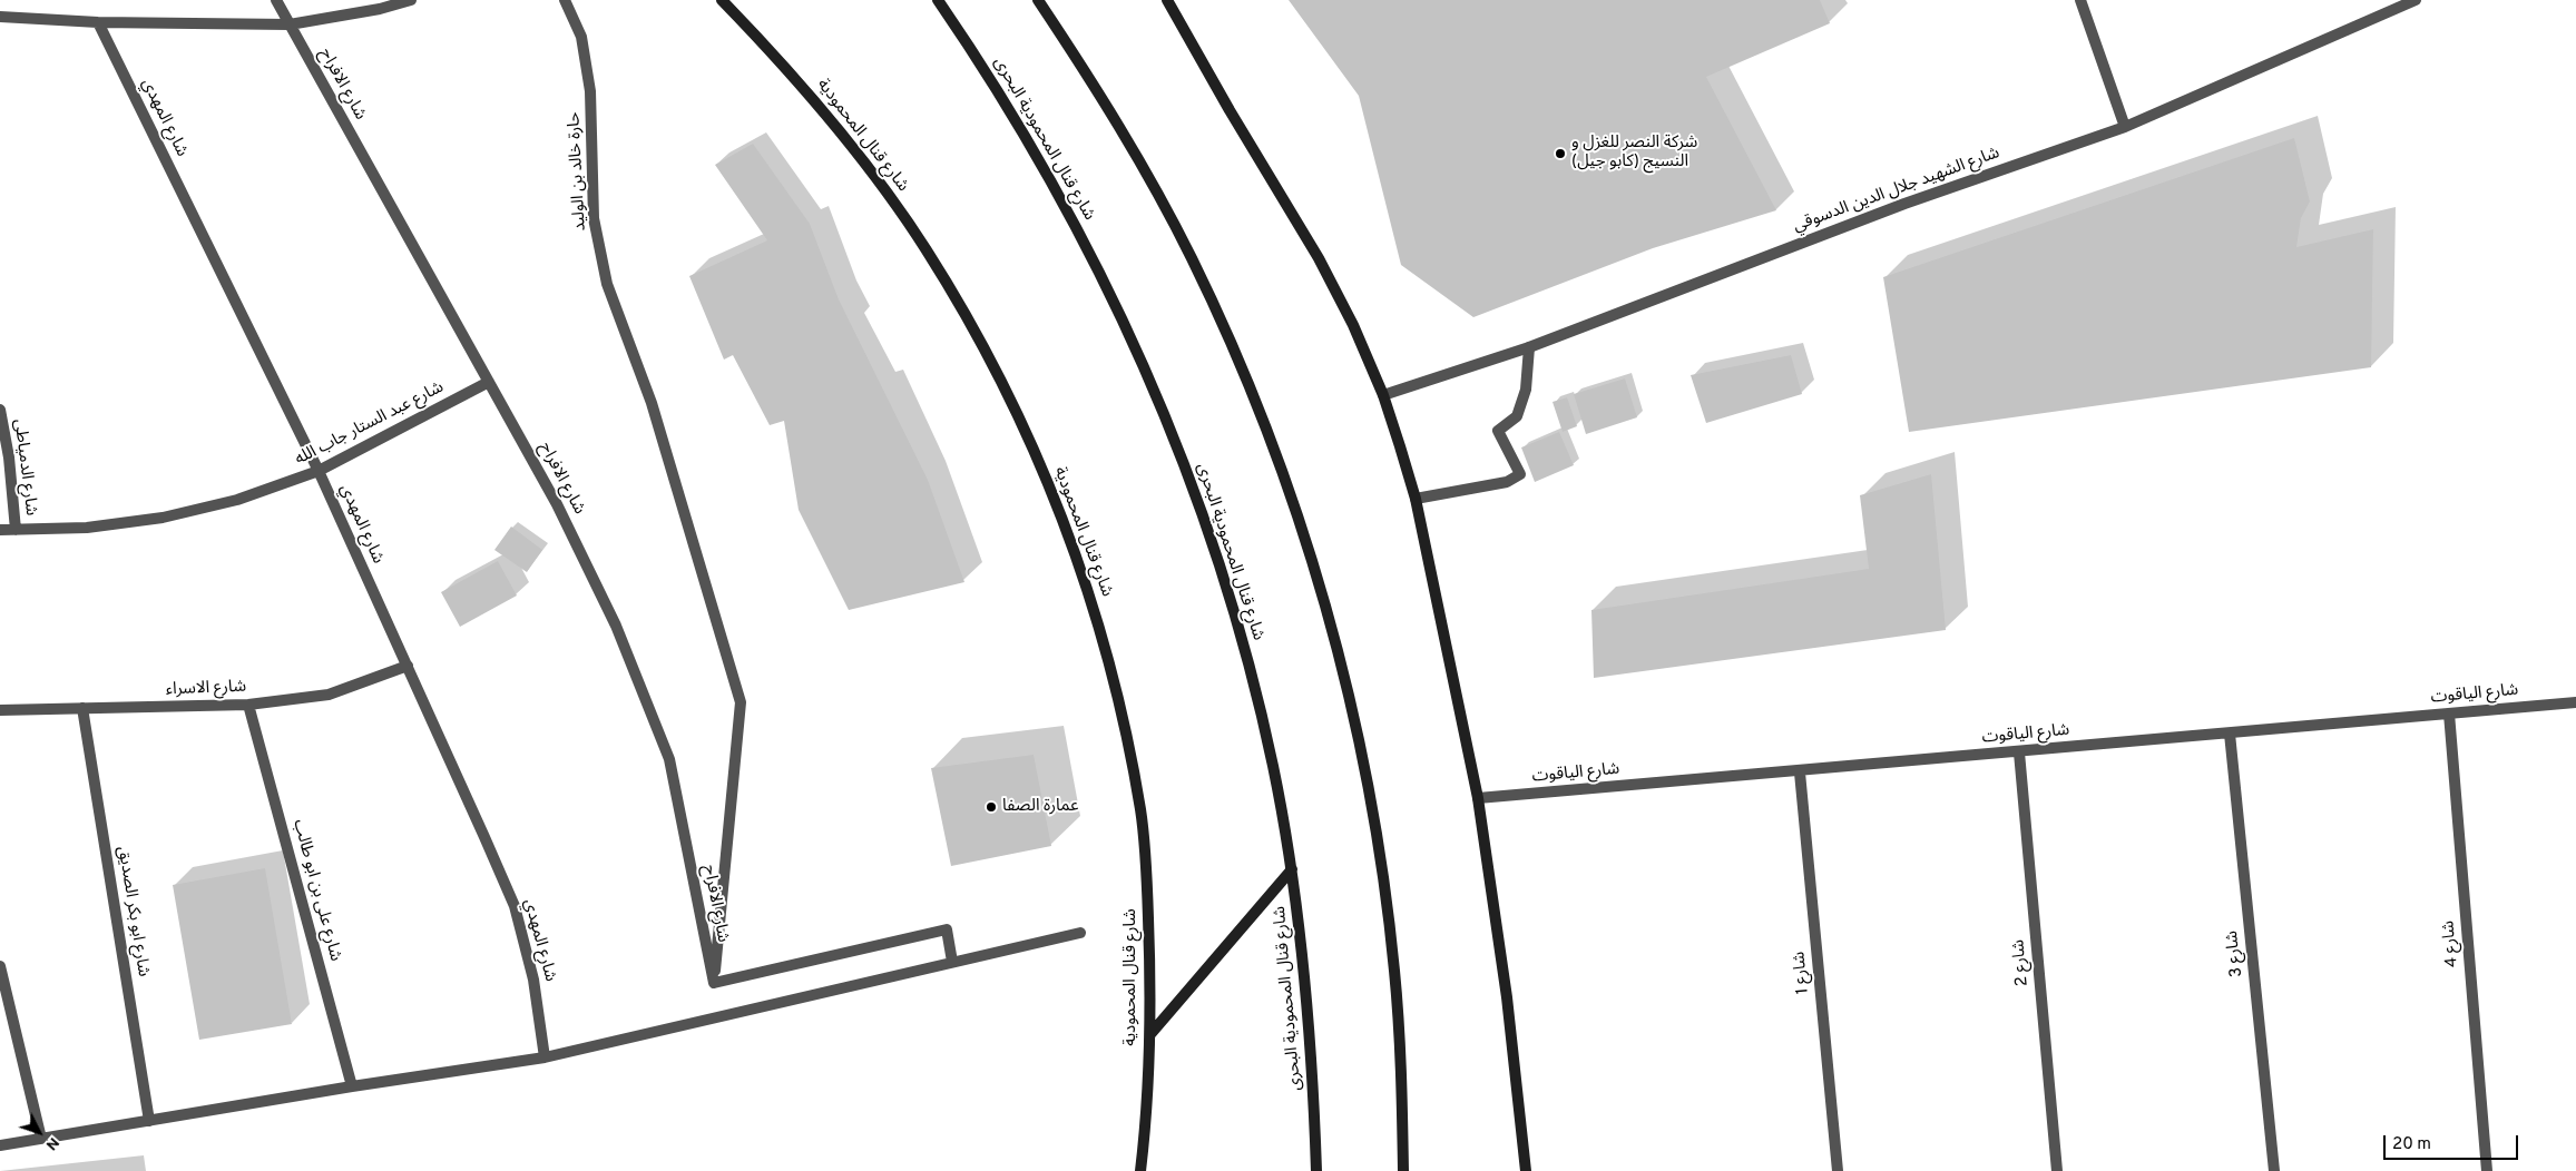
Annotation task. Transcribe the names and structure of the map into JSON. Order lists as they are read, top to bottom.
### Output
{
  "streets": {
    "main road": ["شارع قنال المحمودية", "شارع قنال المحمودية البحرى"],
    "street": [
      "شارع الافراح",
      "شارع المهدي",
      "حارة خالد بن الوليد",
      "شارع الشهيد جلال الدين الدسوقي",
      "شارع عبد الستار جاب الله",
      "شارع الدمياطى",
      "شارع الاسراء",
      "شارع الياقوت",
      "شارع على بن ابو طالب",
      "شارع ابو بكر الصديق",
      "شارع 4",
      "شارع 3",
      "شارع 2",
      "شارع 1"
    ]
  },
  "crossings": [
    ["شارع الافراح", "حارة خالد بن الوليد"],
    ["شارع الافراح", "شارع عبد الستار جاب الله"],
    ["شارع المهدي", "شارع عبد الستار جاب الله"],
    ["شارع المهدي", "شارع الاسراء"],
    ["شارع عبد الستار جاب الله", "شارع الدمياطى"],
    ["شارع الاسراء", "شارع على بن ابو طالب"],
    ["شارع الاسراء", "شارع ابو بكر الصديق"],
    ["شارع الياقوت", "شارع 4"],
    ["شارع الياقوت", "شارع 3"],
    ["شارع الياقوت", "شارع 2"],
    ["شارع الياقوت", "شارع 1"]
  ],
  "places": ["شركة النصر للغزل و النسيج (كابو جيل)", "عمارة الصفا"],
  "scale_bar": "20 m",
  "north": "bottom right"
}
